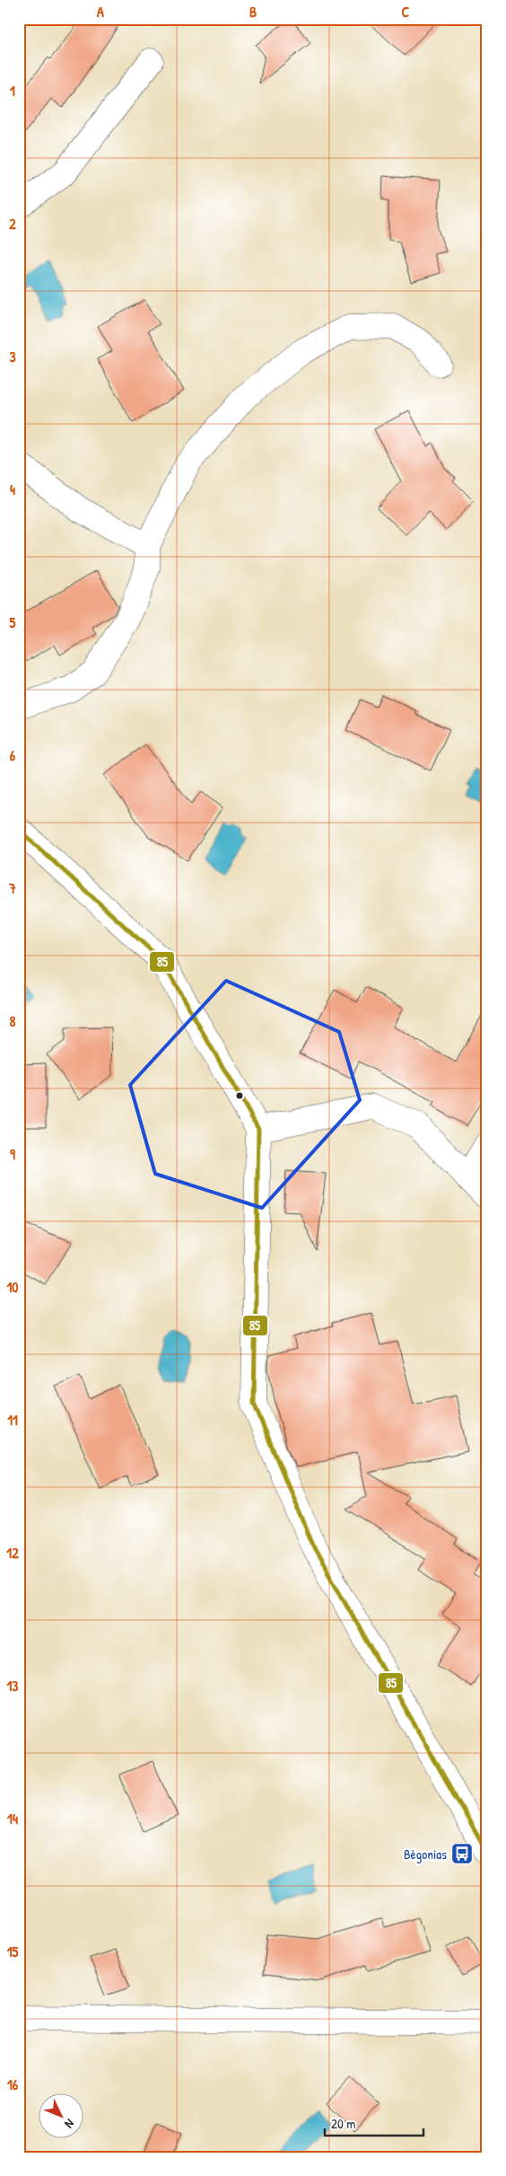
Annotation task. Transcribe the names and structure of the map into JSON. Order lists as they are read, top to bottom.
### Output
{
  "places": {
    "bus stop": ["Bégonias"]
  },
  "lines": ["transit line 85"],
  "scale_bar": "20 m",
  "north": "bottom right",
  "grid": {
    "columns": ["A", "B", "C"],
    "rows": [
      "1",
      "2",
      "3",
      "4",
      "5",
      "6",
      "7",
      "8",
      "9",
      "10",
      "11",
      "12",
      "13",
      "14",
      "15",
      "16"
    ]
  }
}
